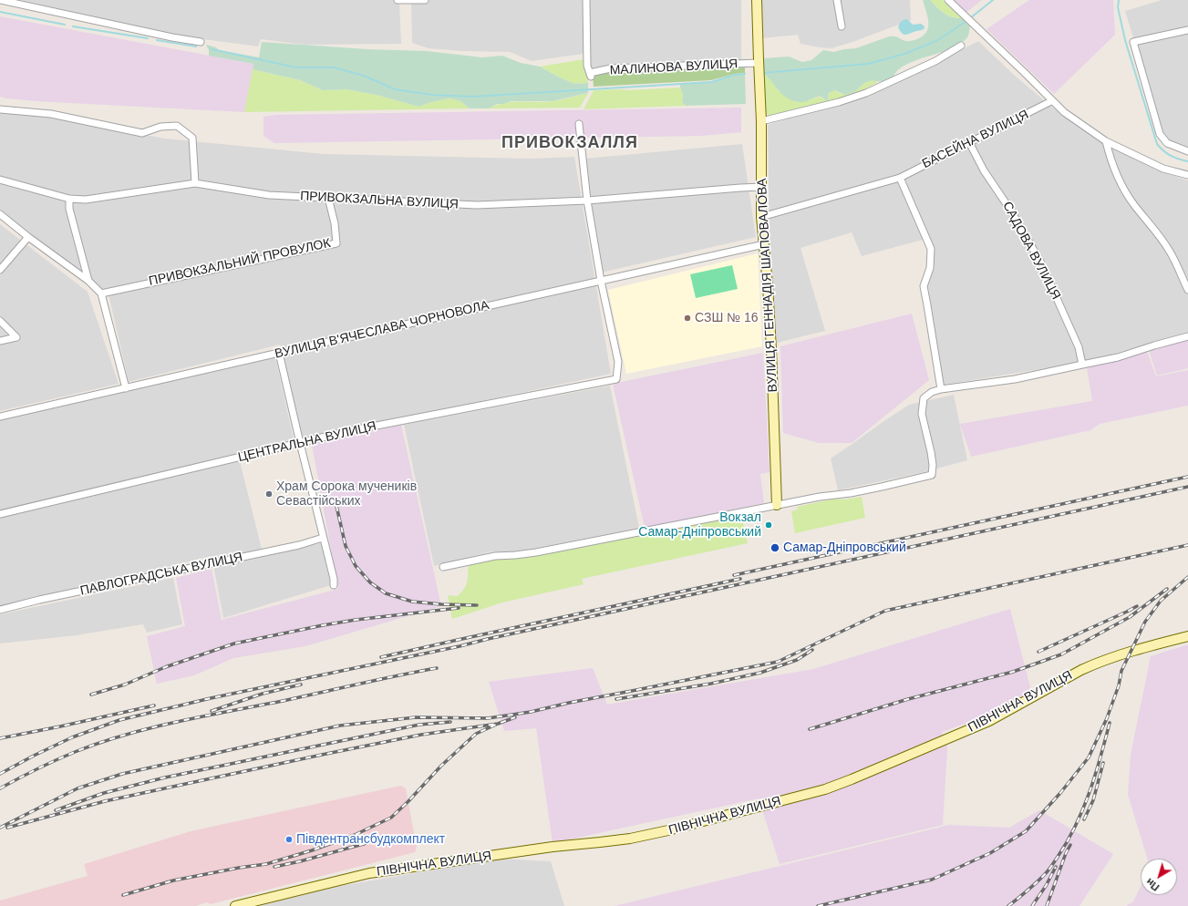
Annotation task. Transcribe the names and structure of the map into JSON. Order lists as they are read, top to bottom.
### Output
{
  "streets": {
    "street": [
      "МАЛИНОВА ВУЛИЦЯ",
      "БАСЕЙНА ВУЛИЦЯ",
      "ПРИВОКЗАЛЬНА ВУЛИЦЯ",
      "САДОВА ВУЛИЦЯ",
      "ПРИВОКЗАЛЬНИЙ ПРОВУЛОК",
      "ВУЛИЦЯ ГЕННАДІЯ ШАПОВАЛОВА",
      "ВУЛИЦЯ В'ЯЧЕСЛАВА ЧОРНОВОЛА",
      "ЦЕНТРАЛЬНА ВУЛИЦЯ",
      "ПАВЛОГРАДСЬКА ВУЛИЦЯ",
      "ПІВНІЧНА ВУЛИЦЯ"
    ]
  },
  "crossings": [
    ["МАЛИНОВА ВУЛИЦЯ", "ВУЛИЦЯ ГЕННАДІЯ ШАПОВАЛОВА"],
    ["БАСЕЙНА ВУЛИЦЯ", "САДОВА ВУЛИЦЯ"],
    ["БАСЕЙНА ВУЛИЦЯ", "ВУЛИЦЯ ГЕННАДІЯ ШАПОВАЛОВА"],
    ["ПРИВОКЗАЛЬНА ВУЛИЦЯ", "ПРИВОКЗАЛЬНИЙ ПРОВУЛОК"],
    ["ПРИВОКЗАЛЬНА ВУЛИЦЯ", "ВУЛИЦЯ ГЕННАДІЯ ШАПОВАЛОВА"],
    ["ВУЛИЦЯ ГЕННАДІЯ ШАПОВАЛОВА", "ВУЛИЦЯ В'ЯЧЕСЛАВА ЧОРНОВОЛА"],
    ["ВУЛИЦЯ В'ЯЧЕСЛАВА ЧОРНОВОЛА", "ЦЕНТРАЛЬНА ВУЛИЦЯ"]
  ],
  "districts": ["ПРИВОКЗАЛЛЯ"],
  "places": [
    "СЗШ № 16",
    "Храм Сорока мучеників Севастійських",
    "Вокзал Самар-Дніпровський",
    "Самар-Дніпровський",
    "Південтрансбудкомплект"
  ],
  "north": "bottom left"
}
